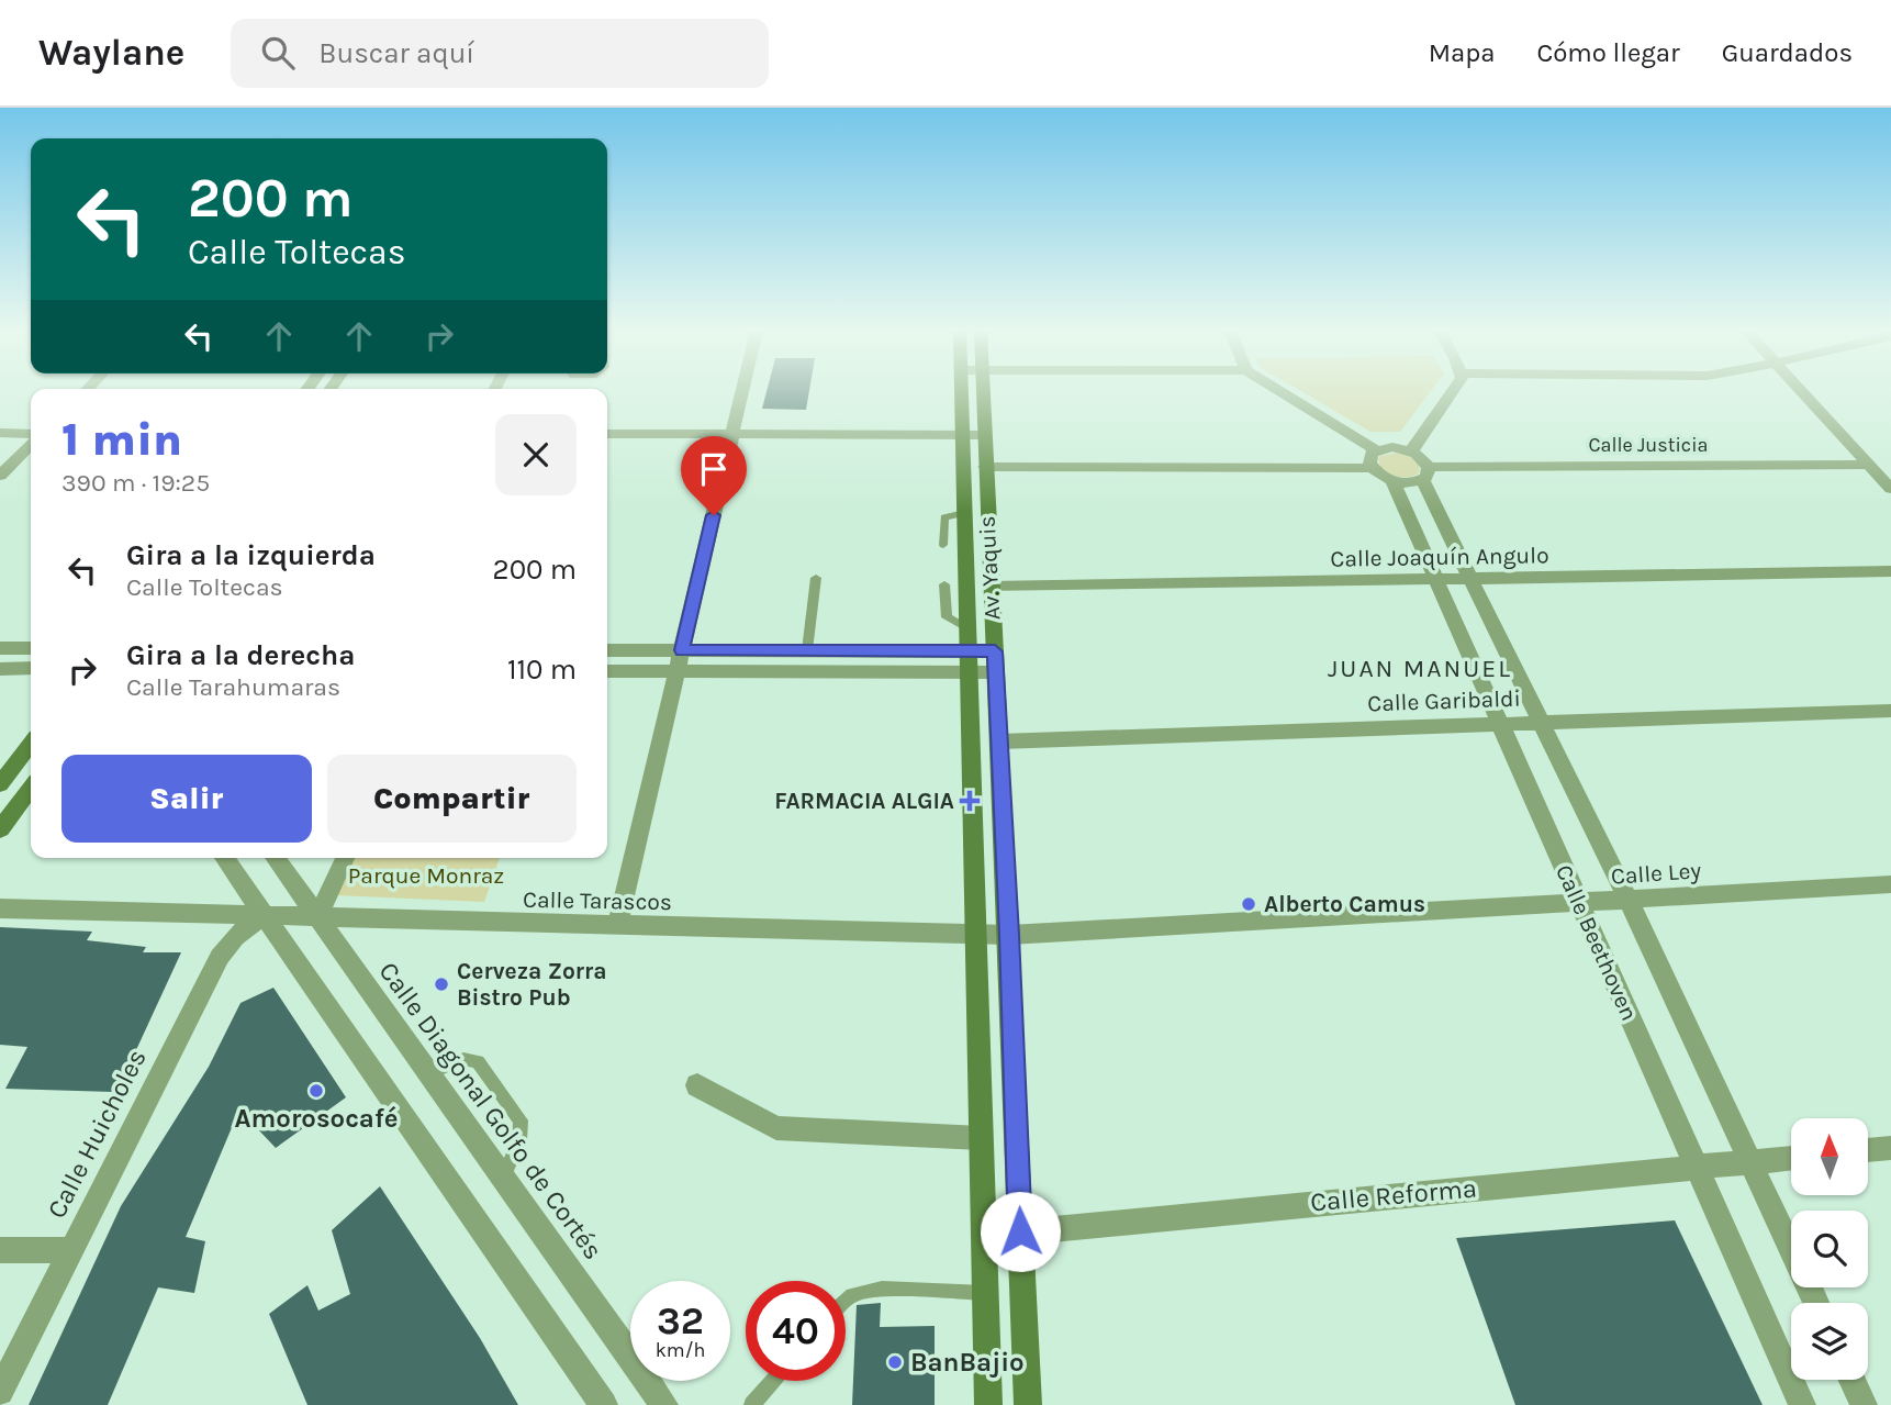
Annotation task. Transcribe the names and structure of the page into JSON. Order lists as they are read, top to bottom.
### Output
{
  "streets": {
    "street": [
      "Calle Justicia",
      "Calle Joaquín Angulo",
      "Av. Yaquis",
      "Calle Garibaldi",
      "Calle Ley",
      "Calle Tarascos",
      "Calle Beethoven",
      "Calle Diagonal Golfo de Cortés",
      "Calle Huicholes",
      "Calle Reforma"
    ]
  },
  "crossings": [
    ["Calle Justicia", "Calle Beethoven"],
    ["Calle Joaquín Angulo", "Av. Yaquis"],
    ["Calle Joaquín Angulo", "Calle Beethoven"],
    ["Av. Yaquis", "Calle Garibaldi"],
    ["Av. Yaquis", "Calle Ley"],
    ["Av. Yaquis", "Calle Tarascos"],
    ["Av. Yaquis", "Calle Reforma"],
    ["Calle Garibaldi", "Calle Beethoven"],
    ["Calle Ley", "Calle Tarascos"],
    ["Calle Ley", "Calle Beethoven"],
    ["Calle Tarascos", "Calle Diagonal Golfo de Cortés"],
    ["Calle Tarascos", "Calle Huicholes"],
    ["Calle Beethoven", "Calle Reforma"]
  ],
  "districts": ["JUAN MANUEL"],
  "parks": ["Parque Monraz"],
  "places": {
    "health": ["FARMACIA ALGIA"],
    "other": [
      "Alberto Camus",
      "Cerveza Zorra Bistro Pub",
      "Amorosocafé",
      "BanBajio"
    ]
  },
  "north": "top",
  "page": {
    "header": "Waylane",
    "search": "Buscar aquí",
    "nav": ["Mapa", "Cómo llegar", "Guardados"],
    "turn": ["200 m", "Calle Toltecas"],
    "heading": ["1 min", "390 m · 19:25"],
    "list": [
      {
        "name": "Gira a la izquierda",
        "note": "Calle Toltecas",
        "value": "200 m"
      },
      {
        "name": "Gira a la derecha",
        "note": "Calle Tarahumaras",
        "value": "110 m"
      }
    ],
    "buttons": ["Salir", "Compartir"],
    "speed": "32 km/h",
    "limit": "40"
  }
}
